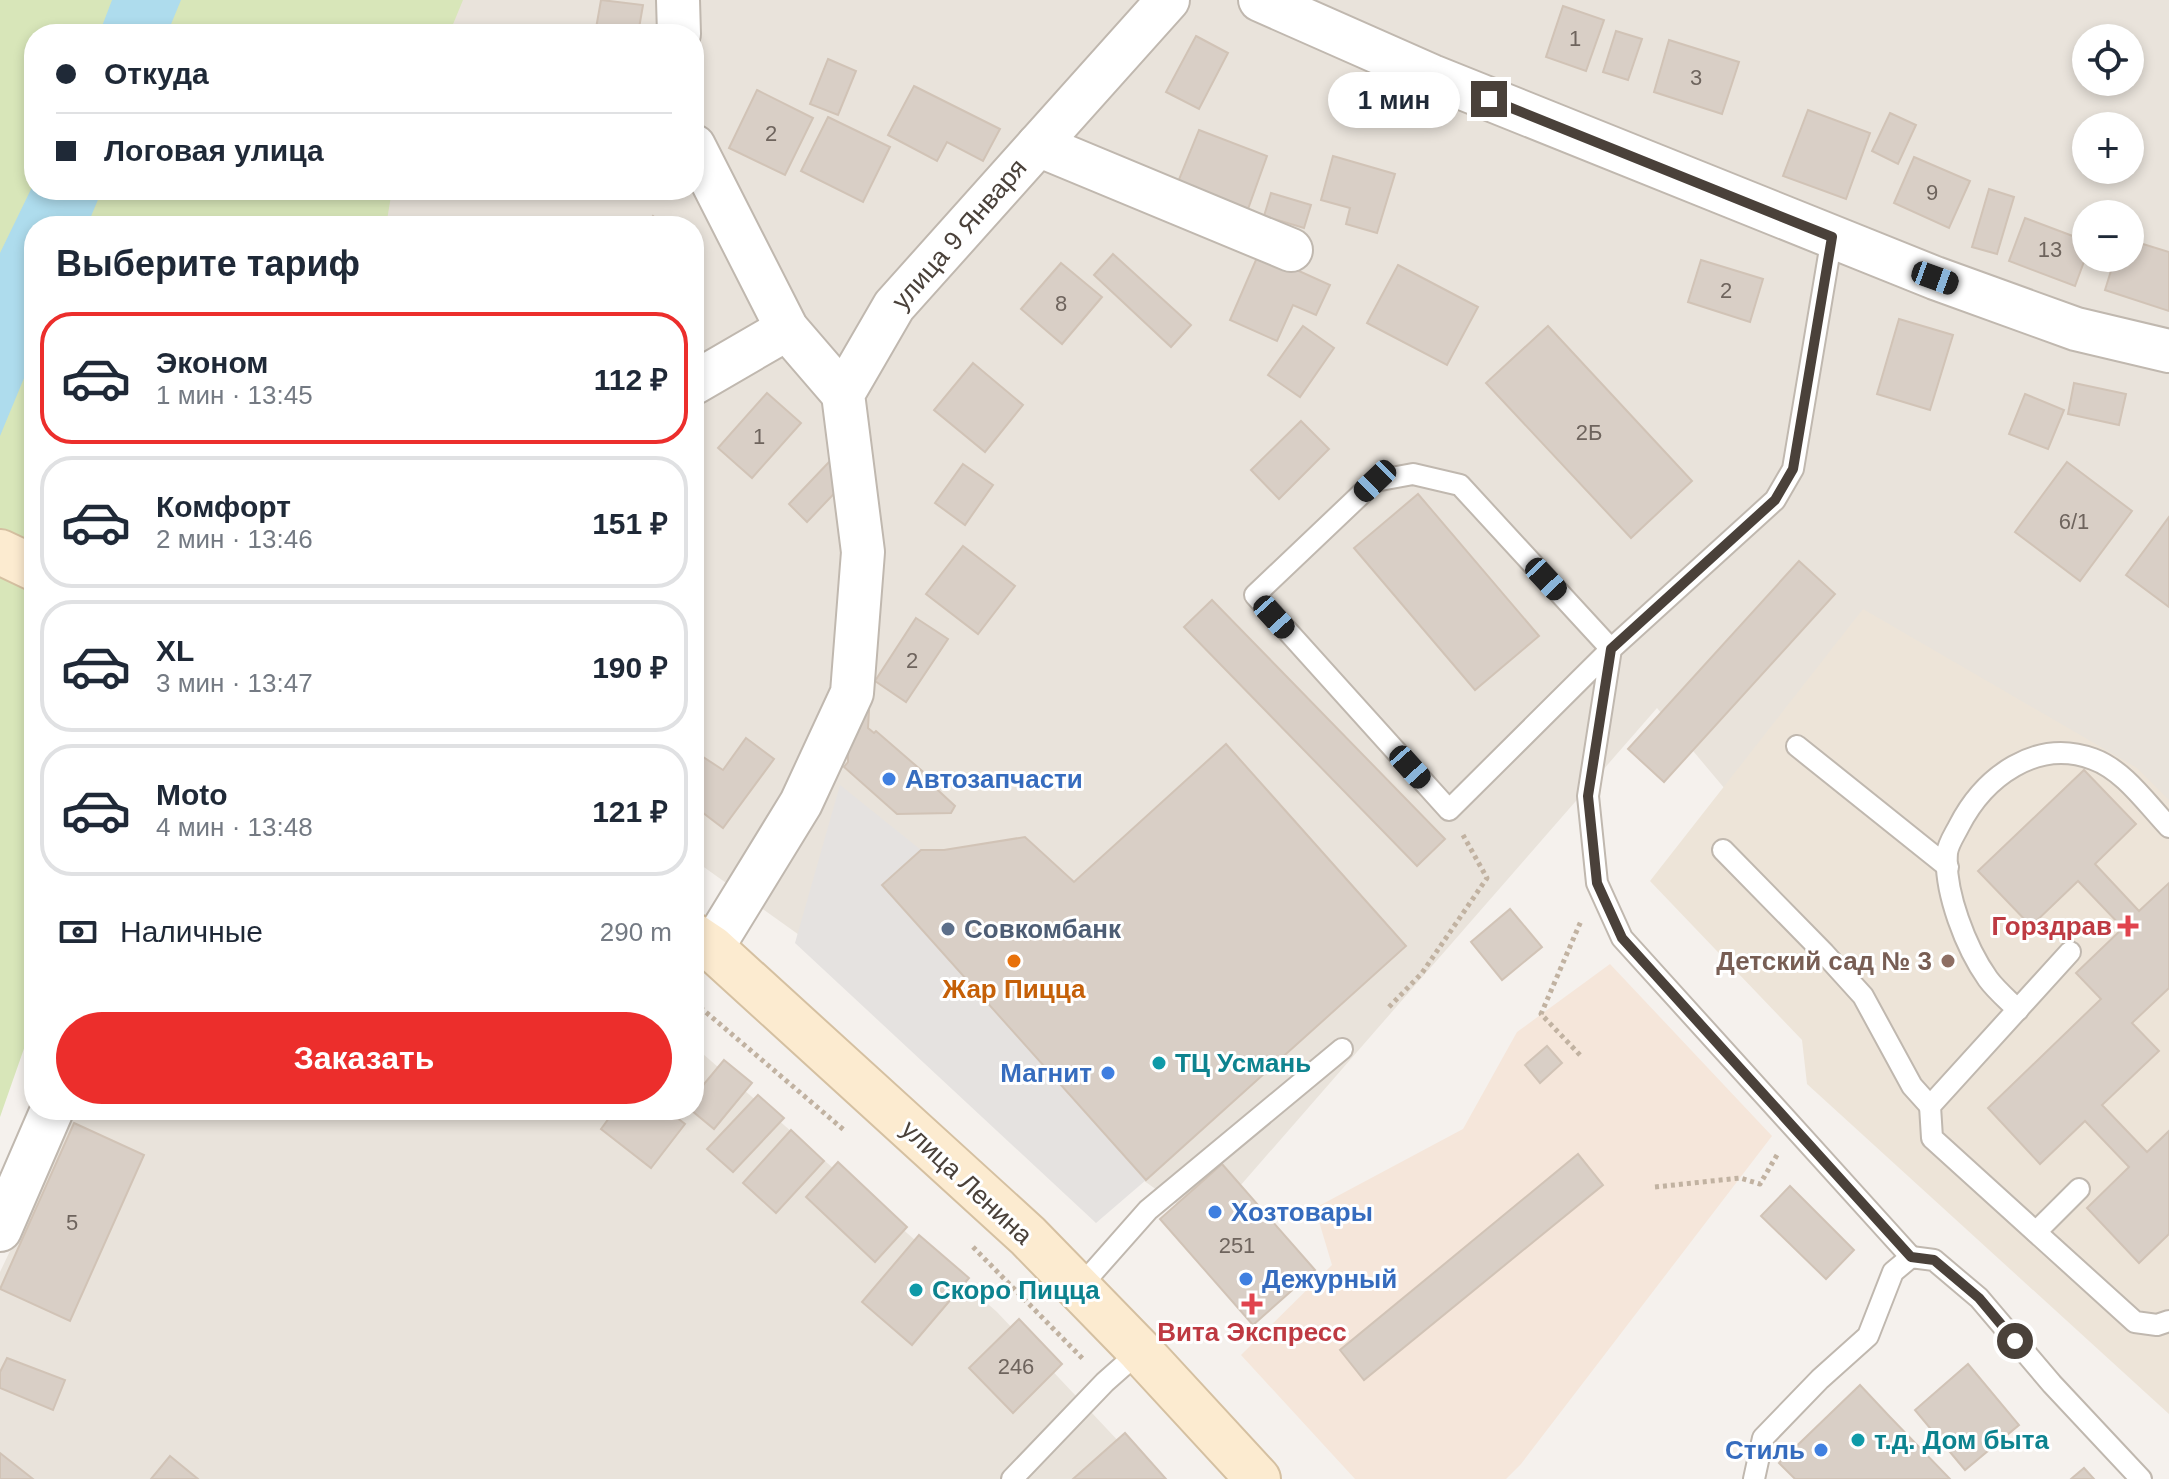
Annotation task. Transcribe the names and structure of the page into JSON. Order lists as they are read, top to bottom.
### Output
{
  "streets": {
    "main road": ["улица Ленина"],
    "street": ["улица 9 Января"]
  },
  "places": {
    "other": [
      "Автозапчасти",
      "Совкомбанк",
      "Жар Пицца",
      "Детский сад № 3",
      "ТЦ Усмань",
      "Магнит",
      "Хозтовары",
      "Дежурный",
      "Скоро Пицца",
      "т.д. Дом быта",
      "Стиль"
    ],
    "health": ["Горздрав", "Вита Экспресс"]
  },
  "house_numbers": [
    "1",
    "3",
    "2",
    "9",
    "13",
    "2",
    "8",
    "2Б",
    "1",
    "6/1",
    "2",
    "5",
    "251",
    "246"
  ],
  "page": {
    "map_buttons": ["+", "−"],
    "banner": ["Откуда", "Логовая улица"],
    "bubble": "1 мин",
    "heading": "Выберите тариф",
    "list": [
      {
        "name": "Эконом",
        "note": "1 мин · 13:45",
        "value": "112 ₽"
      },
      {
        "name": "Комфорт",
        "note": "2 мин · 13:46",
        "value": "151 ₽"
      },
      {
        "name": "XL",
        "note": "3 мин · 13:47",
        "value": "190 ₽"
      },
      {
        "name": "Moto",
        "note": "4 мин · 13:48",
        "value": "121 ₽"
      }
    ],
    "pay": ["Наличные", "290 m"],
    "buttons": "Заказать"
  }
}
